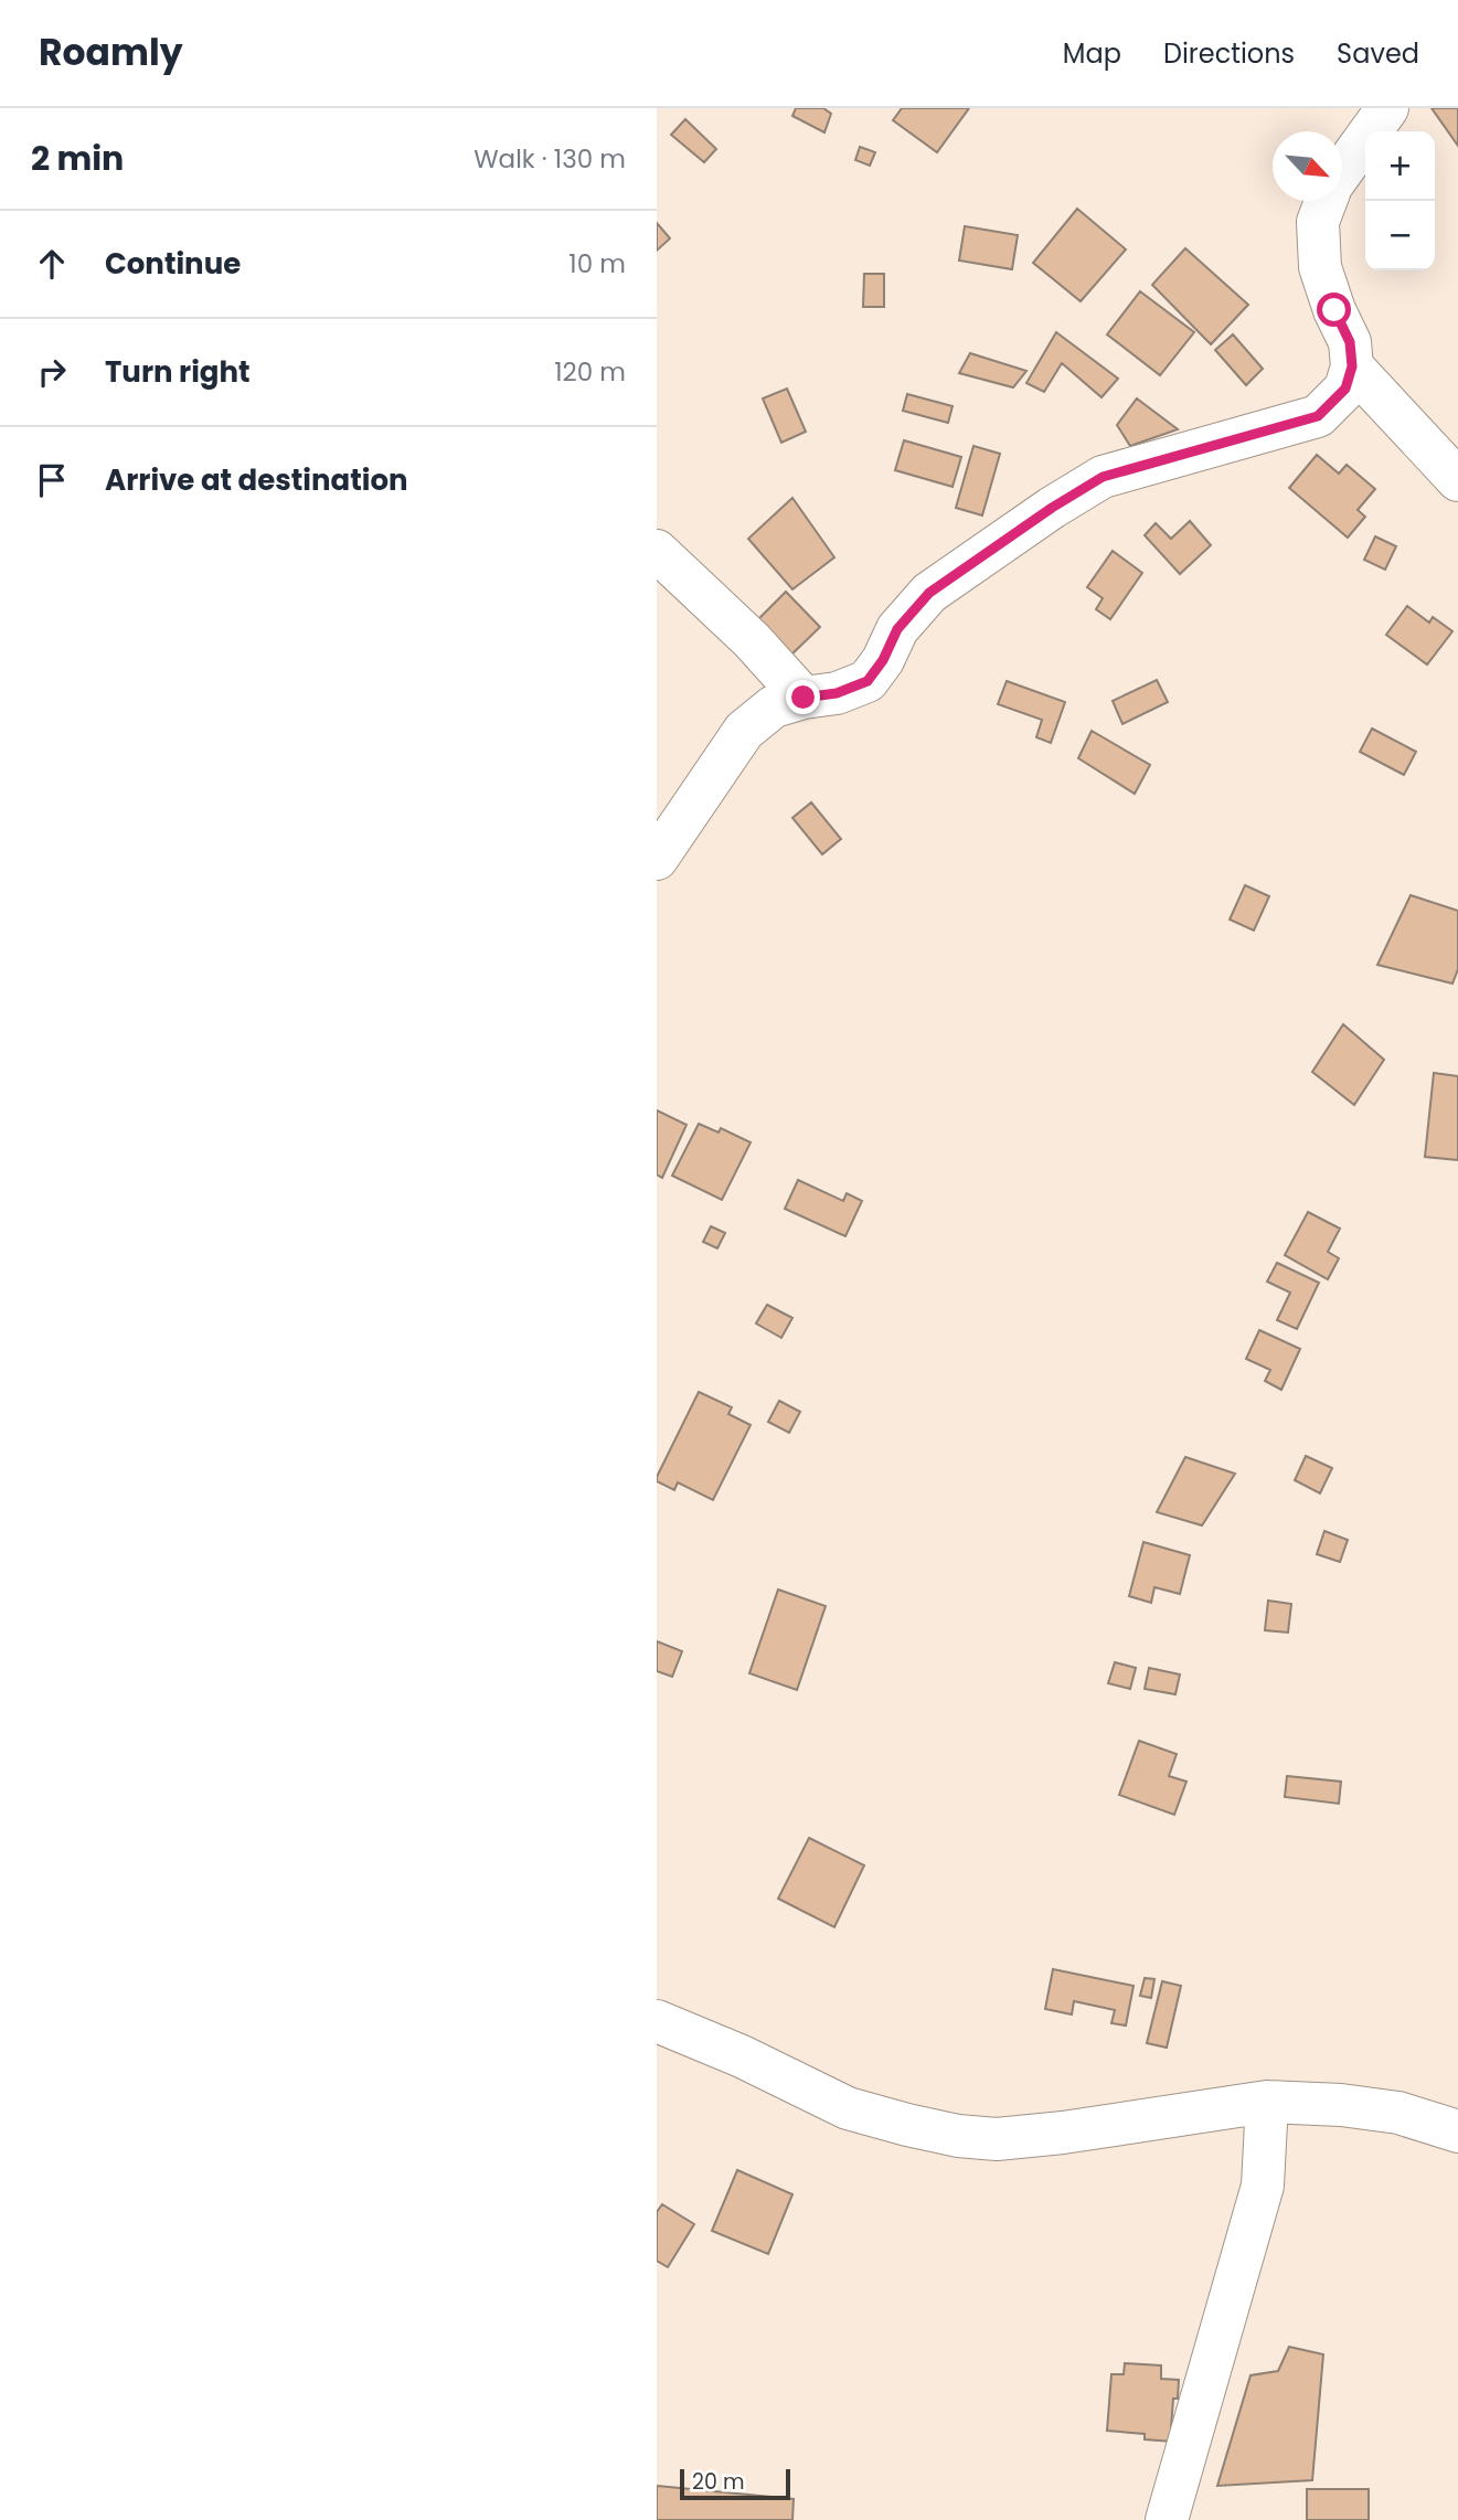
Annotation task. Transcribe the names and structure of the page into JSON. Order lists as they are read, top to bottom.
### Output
{
  "scale_bar": "20 m",
  "north": "bottom right",
  "page": {
    "header": "Roamly",
    "nav": ["Map", "Directions", "Saved"],
    "heading": ["2 min", "Walk · 130 m"],
    "map_buttons": ["+", "−"],
    "list": [
      ["Continue", "10 m"],
      ["Turn right", "120 m"],
      "Arrive at destination"
    ],
    "scale": "20 m"
  }
}
